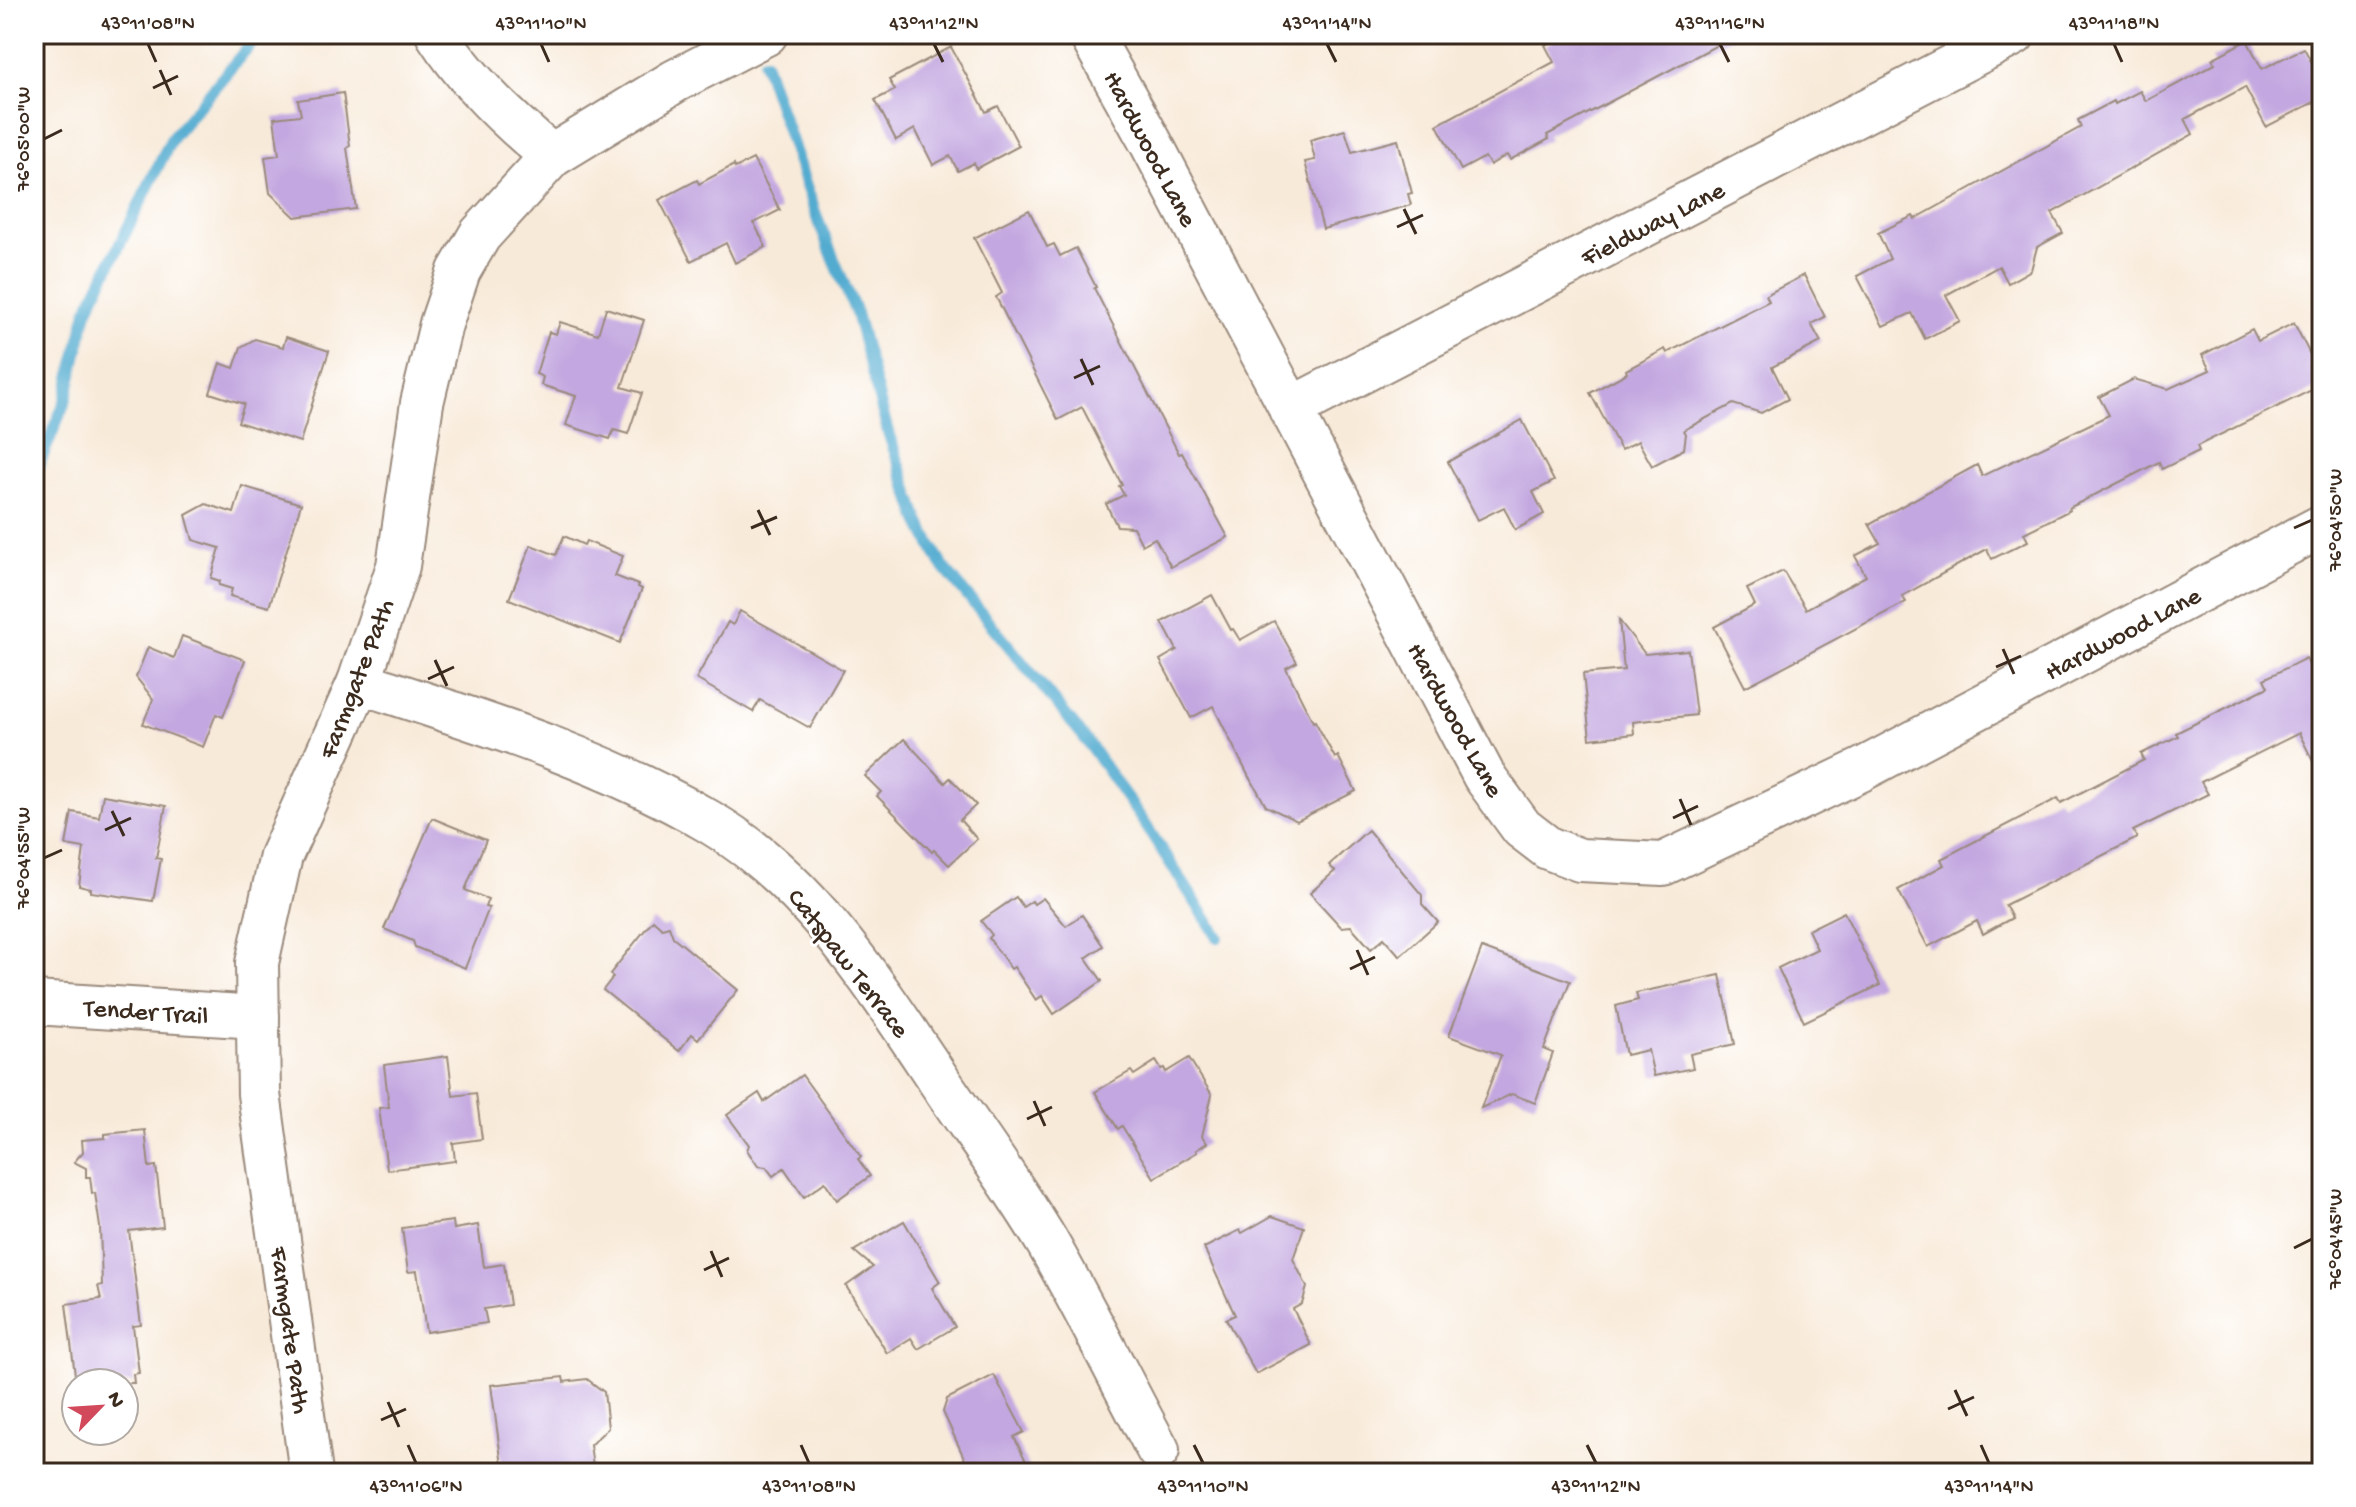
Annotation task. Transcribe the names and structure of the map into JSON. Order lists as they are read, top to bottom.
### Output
{
  "streets": {
    "street": [
      "Hardwood Lane",
      "Fieldway Lane",
      "Farmgate Path",
      "Catspaw Terrace",
      "Tender Trail"
    ]
  },
  "crossings": [
    ["Hardwood Lane", "Fieldway Lane"],
    ["Farmgate Path", "Catspaw Terrace"],
    ["Farmgate Path", "Tender Trail"]
  ],
  "north": "top right",
  "coordinates": [
    "43°11'08\"N",
    "43°11'10\"N",
    "43°11'12\"N",
    "43°11'14\"N",
    "43°11'16\"N",
    "43°11'18\"N",
    "76°05'00\"W",
    "76°04'50\"W",
    "76°04'55\"W",
    "76°04'45\"W",
    "43°11'06\"N"
  ]
}
